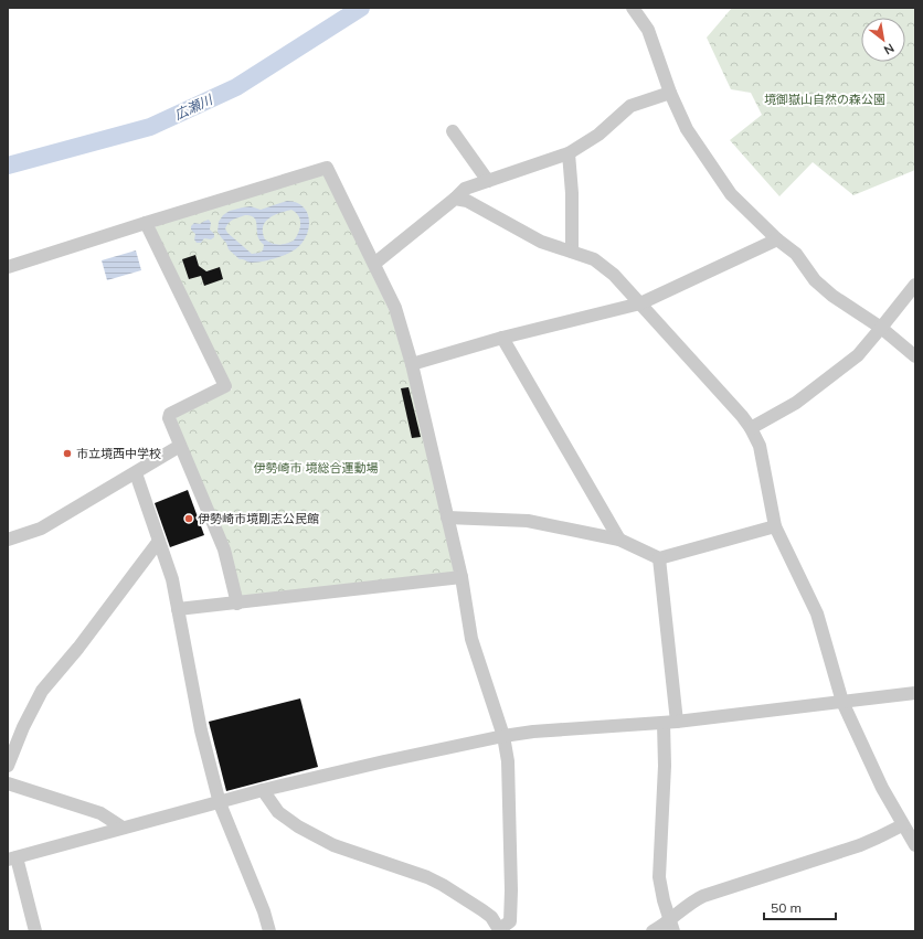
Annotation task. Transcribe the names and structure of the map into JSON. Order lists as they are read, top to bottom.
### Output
{
  "water": ["広瀬川"],
  "parks": ["境御嶽山自然の森公園", "伊勢崎市 境総合運動場"],
  "places": ["市立境西中学校", "伊勢崎市境剛志公民館"],
  "scale_bar": "50 m",
  "north": "bottom right"
}
